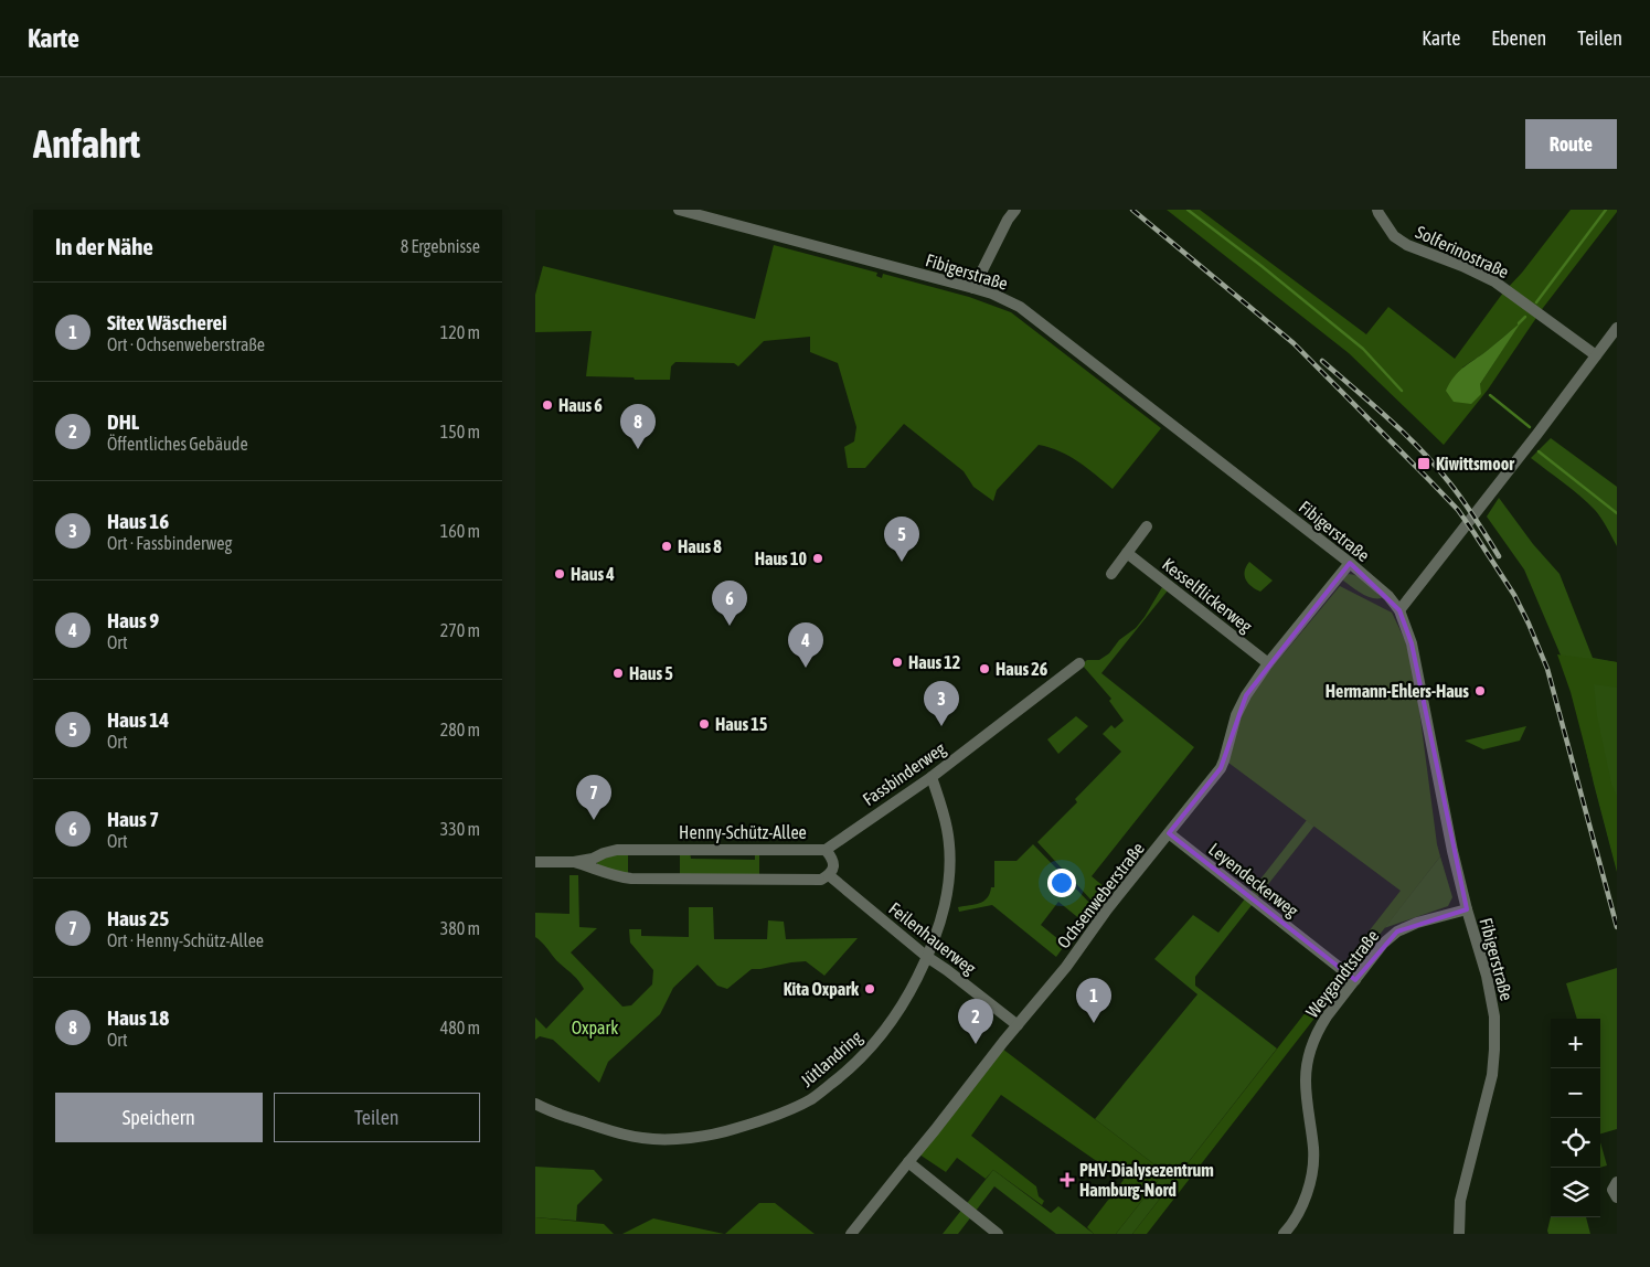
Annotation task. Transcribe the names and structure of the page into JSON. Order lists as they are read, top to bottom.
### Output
{
  "streets": {
    "street": [
      "Solferinostraße",
      "Fibigerstraße",
      "Kesselflickerweg",
      "Fassbinderweg",
      "Henny-Schütz-Allee",
      "Leyendeckerweg",
      "Ochsenweberstraße",
      "Feilenhauerweg",
      "Weygandtstraße",
      "Jütlandring"
    ]
  },
  "crossings": [
    ["Fibigerstraße", "Ochsenweberstraße"],
    ["Fibigerstraße", "Weygandtstraße"],
    ["Kesselflickerweg", "Ochsenweberstraße"],
    ["Fassbinderweg", "Henny-Schütz-Allee"],
    ["Fassbinderweg", "Jütlandring"],
    ["Henny-Schütz-Allee", "Feilenhauerweg"],
    ["Leyendeckerweg", "Ochsenweberstraße"],
    ["Leyendeckerweg", "Weygandtstraße"],
    ["Ochsenweberstraße", "Feilenhauerweg"],
    ["Feilenhauerweg", "Jütlandring"]
  ],
  "parks": ["Oxpark"],
  "places": {
    "other": [
      "Haus 6",
      "Haus 8",
      "Haus 10",
      "Haus 4",
      "Haus 12",
      "Haus 26",
      "Haus 5",
      "Hermann-Ehlers-Haus",
      "Haus 15",
      "Kita Oxpark"
    ],
    "transit": ["Kiwittsmoor"],
    "health": ["PHV-Dialysezentrum Hamburg-Nord"]
  },
  "page": {
    "header": "Karte",
    "nav": ["Karte", "Ebenen", "Teilen"],
    "buttons": [
      "Route",
      ["Speichern", "Teilen"]
    ],
    "title": "Anfahrt",
    "heading": ["In der Nähe", "8 Ergebnisse"],
    "list": [
      {
        "mark": "1",
        "name": "Sitex Wäscherei",
        "note": "Ort · Ochsenweberstraße",
        "value": "120 m"
      },
      {
        "mark": "2",
        "name": "DHL",
        "note": "Öffentliches Gebäude",
        "value": "150 m"
      },
      {
        "mark": "3",
        "name": "Haus 16",
        "note": "Ort · Fassbinderweg",
        "value": "160 m"
      },
      {
        "mark": "4",
        "name": "Haus 9",
        "note": "Ort",
        "value": "270 m"
      },
      {
        "mark": "5",
        "name": "Haus 14",
        "note": "Ort",
        "value": "280 m"
      },
      {
        "mark": "6",
        "name": "Haus 7",
        "note": "Ort",
        "value": "330 m"
      },
      {
        "mark": "7",
        "name": "Haus 25",
        "note": "Ort · Henny-Schütz-Allee",
        "value": "380 m"
      },
      {
        "mark": "8",
        "name": "Haus 18",
        "note": "Ort",
        "value": "480 m"
      }
    ],
    "pins": [
      "8",
      "5",
      "6",
      "4",
      "3",
      "7",
      "1",
      "2"
    ],
    "map_buttons": ["+", "−"]
  }
}
